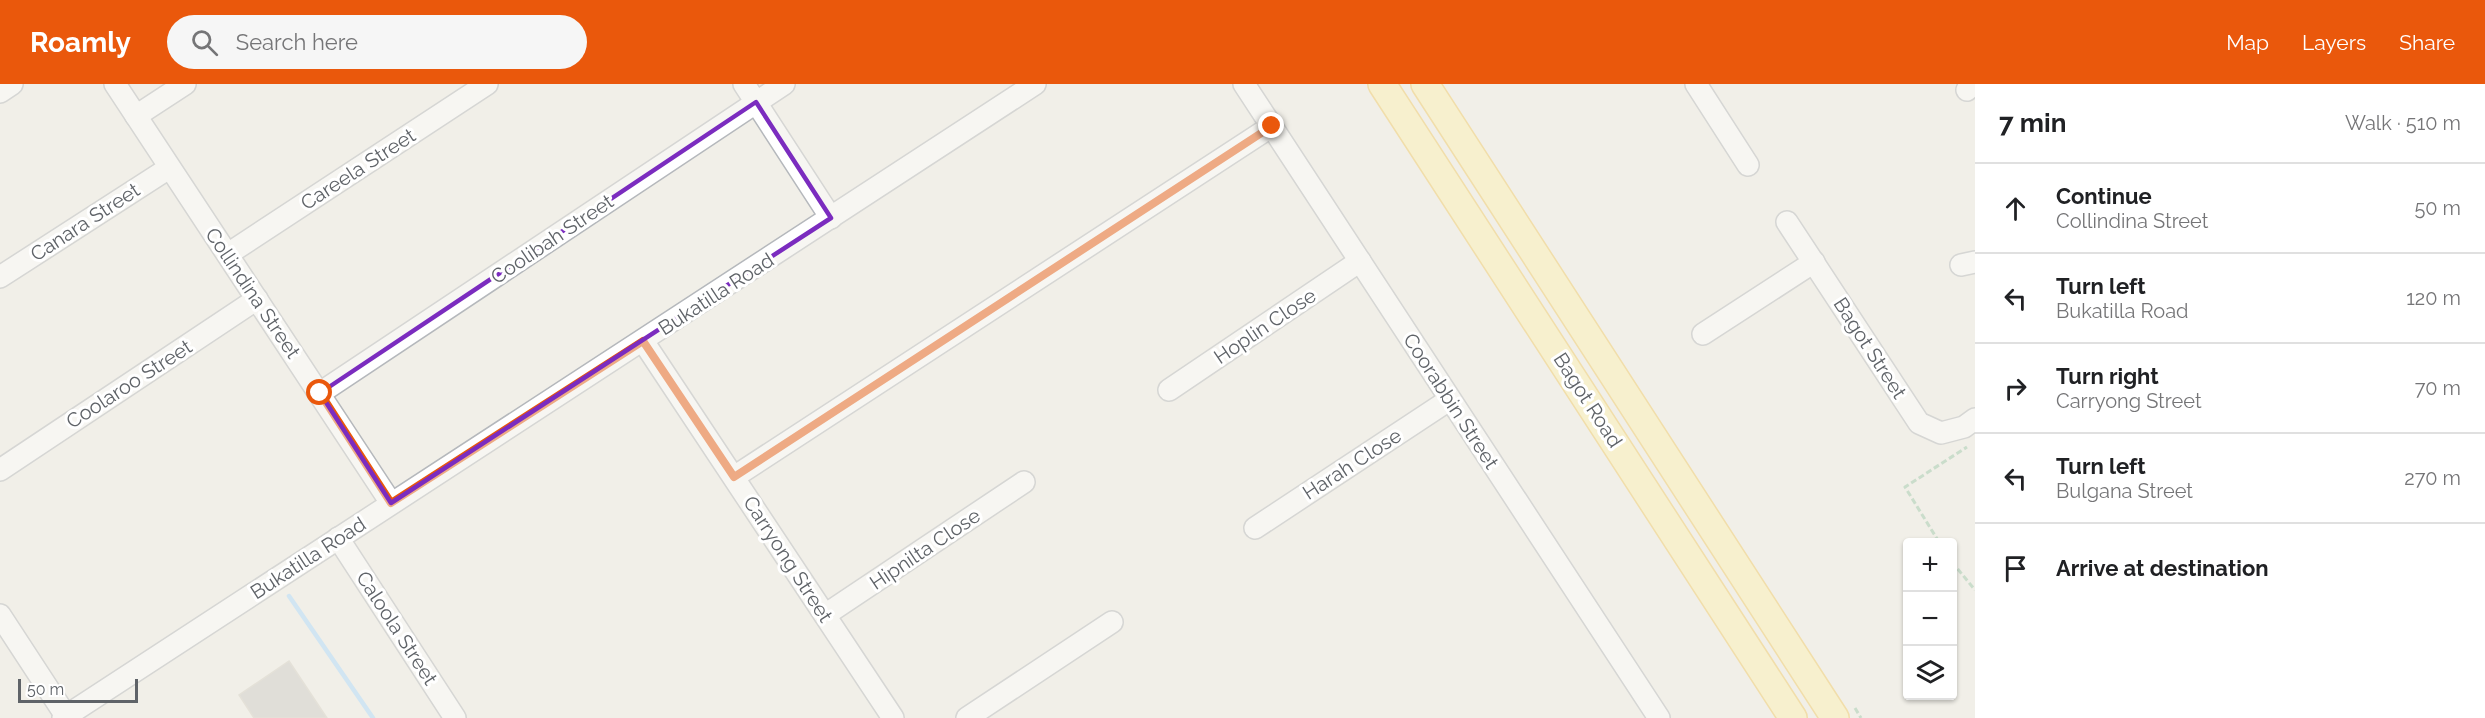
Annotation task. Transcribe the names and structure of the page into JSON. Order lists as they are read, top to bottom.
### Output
{
  "streets": {
    "main road": ["Bagot Road"],
    "street": [
      "Careela Street",
      "Canara Street",
      "Coolibah Street",
      "Collindina Street",
      "Bukatilla Road",
      "Hoplin Close",
      "Bagot Street",
      "Coolaroo Street",
      "Coorabbin Street",
      "Harah Close",
      "Hipnilta Close",
      "Carryong Street",
      "Caloola Street"
    ]
  },
  "crossings": [
    ["Careela Street", "Collindina Street"],
    ["Canara Street", "Collindina Street"],
    ["Coolibah Street", "Collindina Street"],
    ["Collindina Street", "Bukatilla Road"],
    ["Collindina Street", "Coolaroo Street"],
    ["Bukatilla Road", "Carryong Street"],
    ["Bukatilla Road", "Caloola Street"],
    ["Hoplin Close", "Coorabbin Street"],
    ["Coorabbin Street", "Harah Close"],
    ["Hipnilta Close", "Carryong Street"]
  ],
  "scale_bar": "50 m",
  "page": {
    "header": "Roamly",
    "search": "Search here",
    "nav": ["Map", "Layers", "Share"],
    "heading": ["7 min", "Walk · 510 m"],
    "list": [
      ["Continue", "Collindina Street", "50 m"],
      ["Turn left", "Bukatilla Road", "120 m"],
      ["Turn right", "Carryong Street", "70 m"],
      ["Turn left", "Bulgana Street", "270 m"],
      "Arrive at destination"
    ],
    "map_buttons": ["+", "−"],
    "scale": "50 m"
  }
}
